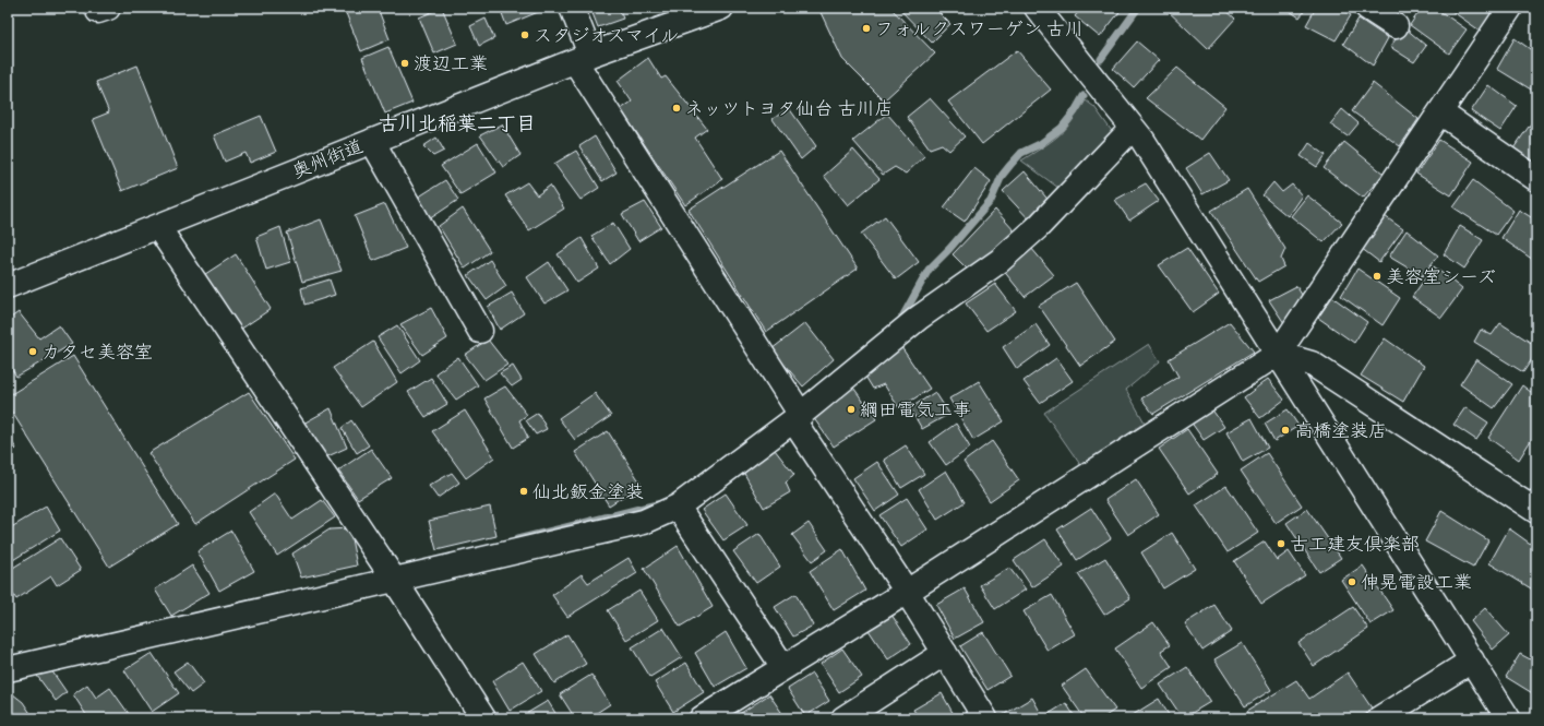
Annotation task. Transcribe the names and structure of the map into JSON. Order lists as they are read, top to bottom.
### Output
{
  "streets": {
    "street": ["奥州街道"]
  },
  "districts": ["古川北稲葉二丁目"],
  "places": [
    "フォルクスワーゲン 古川",
    "スタジオスマイル",
    "渡辺工業",
    "ネッツトヨタ仙台 古川店",
    "美容室シーズ",
    "カタセ美容室",
    "綱田電気工事",
    "高橋塗装店",
    "仙北鈑金塗装",
    "古工建友倶楽部",
    "伸晃電設工業"
  ]
}
